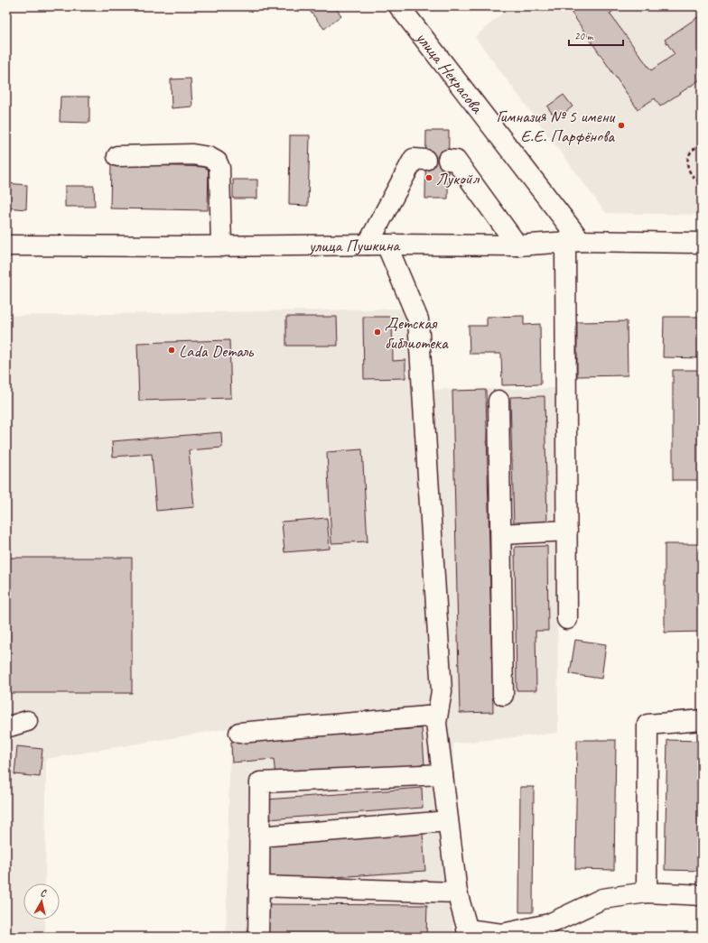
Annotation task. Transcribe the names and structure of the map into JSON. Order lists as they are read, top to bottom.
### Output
{
  "streets": {
    "street": ["улица Некрасова", "улица Пушкина"]
  },
  "crossings": [
    ["улица Некрасова", "улица Пушкина"]
  ],
  "places": [
    "Гимназия № 5 имени Е.Е. Парфёнова",
    "Лукойл",
    "Детская библиотека",
    "Lada Dеталь"
  ],
  "scale_bar": "20 m",
  "north": "top"
}
